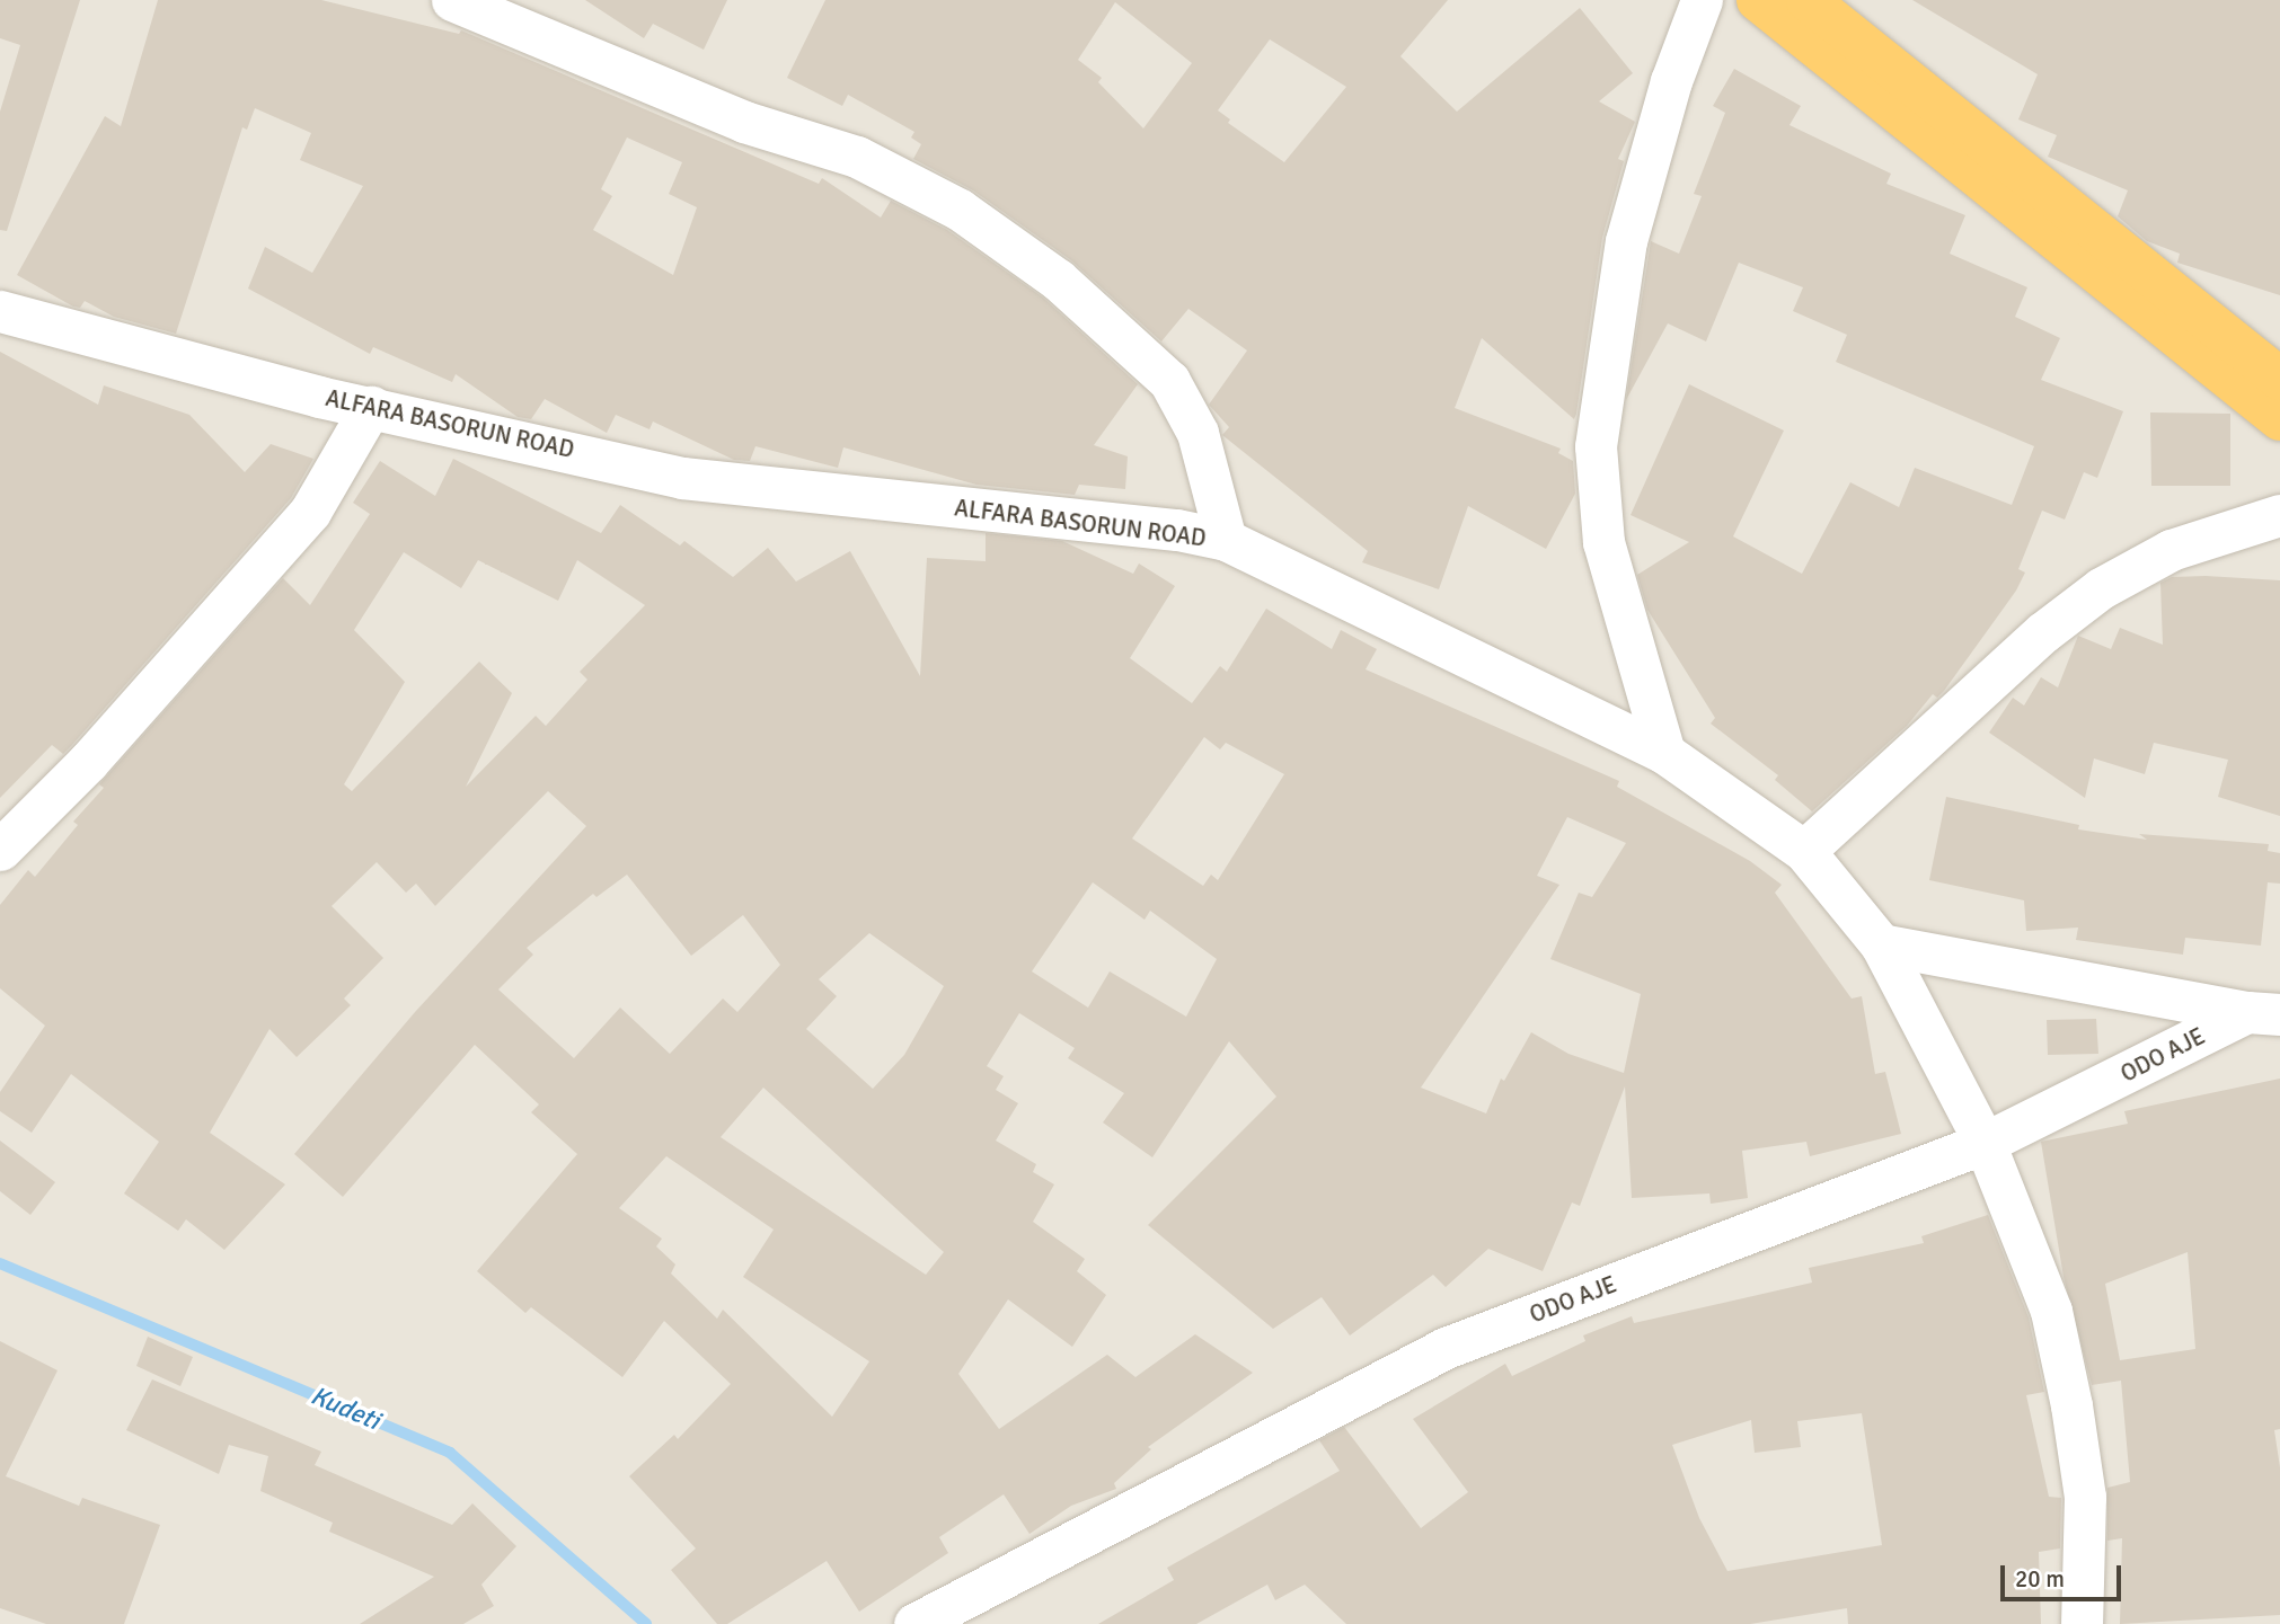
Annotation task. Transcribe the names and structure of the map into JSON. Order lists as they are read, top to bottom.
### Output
{
  "streets": {
    "street": ["ALFARA BASORUN ROAD", "ODO AJE"]
  },
  "crossings": [
    ["ALFARA BASORUN ROAD", "ODO AJE"]
  ],
  "water": ["Kudeti"],
  "scale_bar": "20 m"
}
